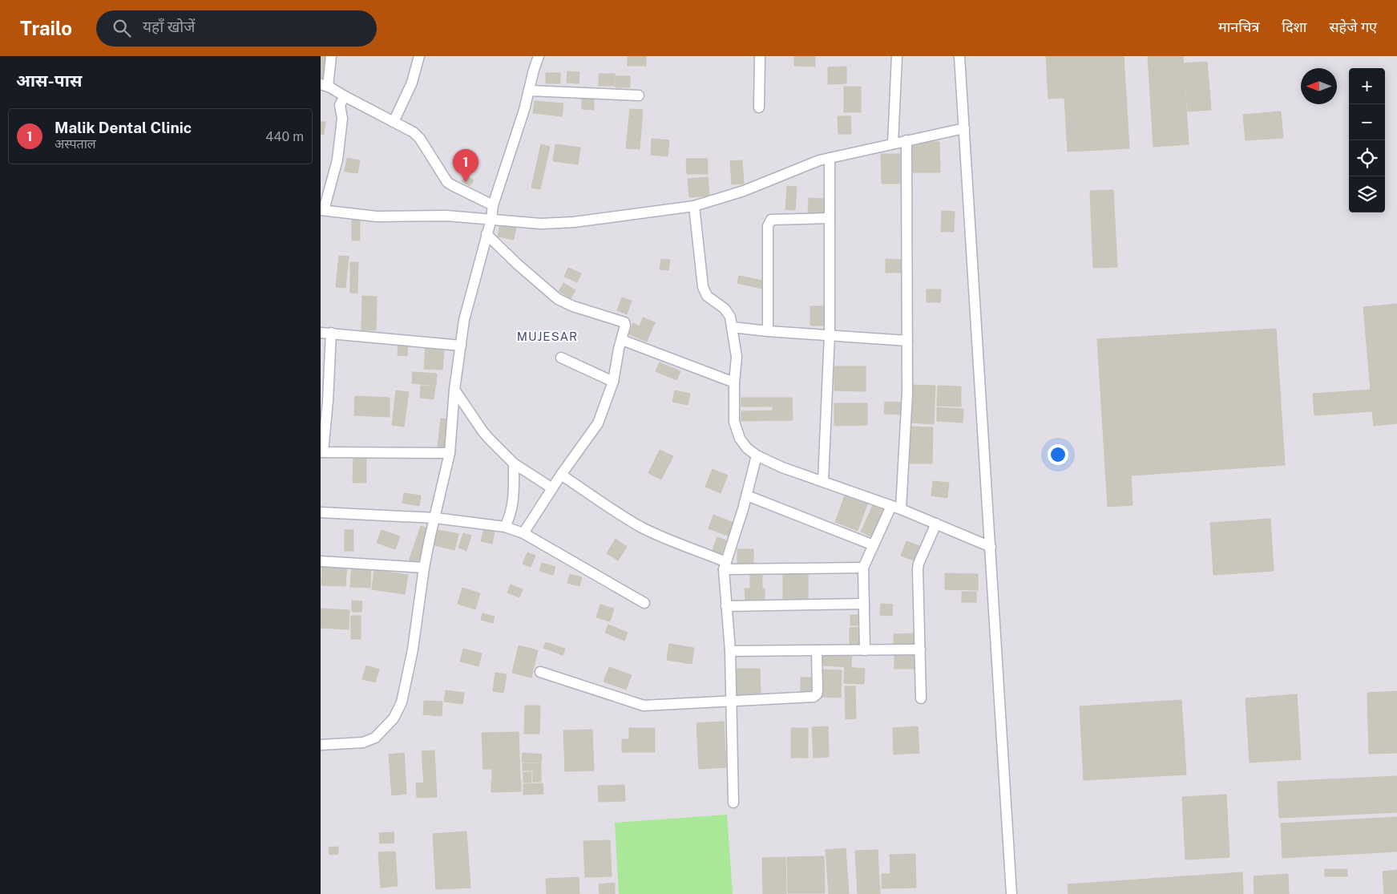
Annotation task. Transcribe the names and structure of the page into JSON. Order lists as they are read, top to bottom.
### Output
{
  "districts": ["MUJESAR"],
  "north": "left",
  "page": {
    "header": "Trailo",
    "search": "यहाँ खोजें",
    "nav": ["मानचित्र", "दिशा", "सहेजे गए"],
    "heading": "आस-पास",
    "map_buttons": ["+", "−"],
    "list": [
      {
        "mark": "1",
        "name": "Malik Dental Clinic",
        "note": "अस्पताल",
        "value": "440 m"
      }
    ],
    "pins": "1"
  }
}
